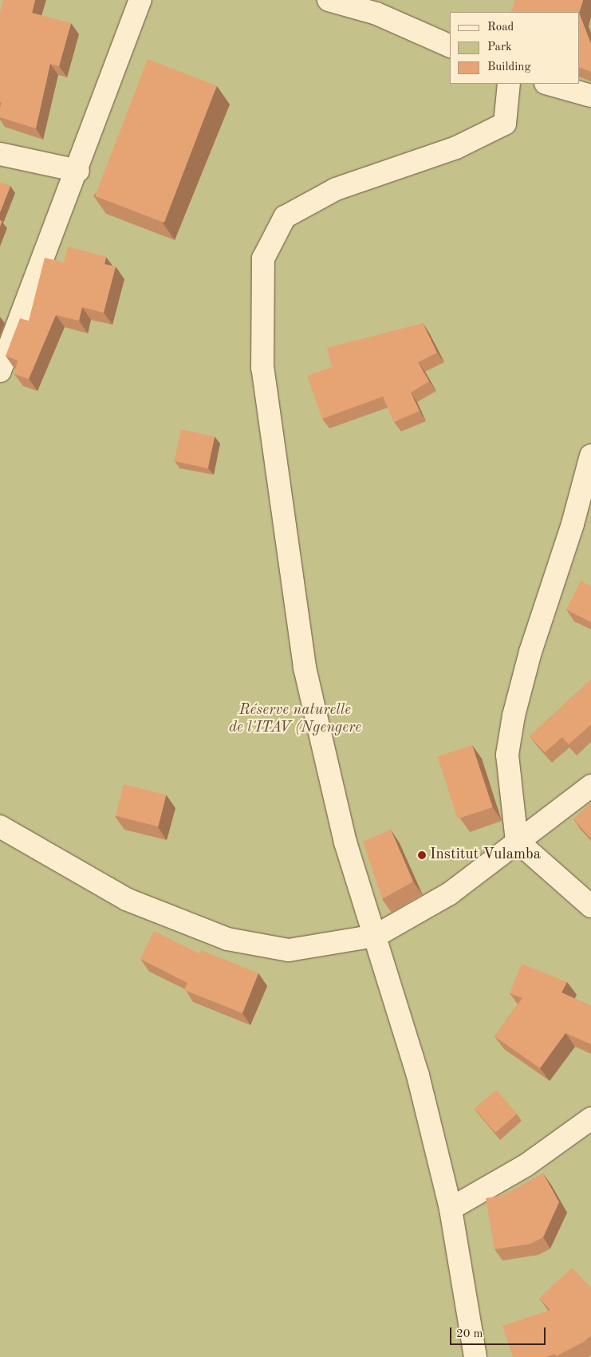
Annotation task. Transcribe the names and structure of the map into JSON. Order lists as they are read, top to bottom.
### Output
{
  "parks": ["Réserve naturelle de l'ITAV (Ngengere"],
  "places": ["Institut Vulamba"],
  "legend": ["Road", "Park", "Building"],
  "scale_bar": "20 m"
}
